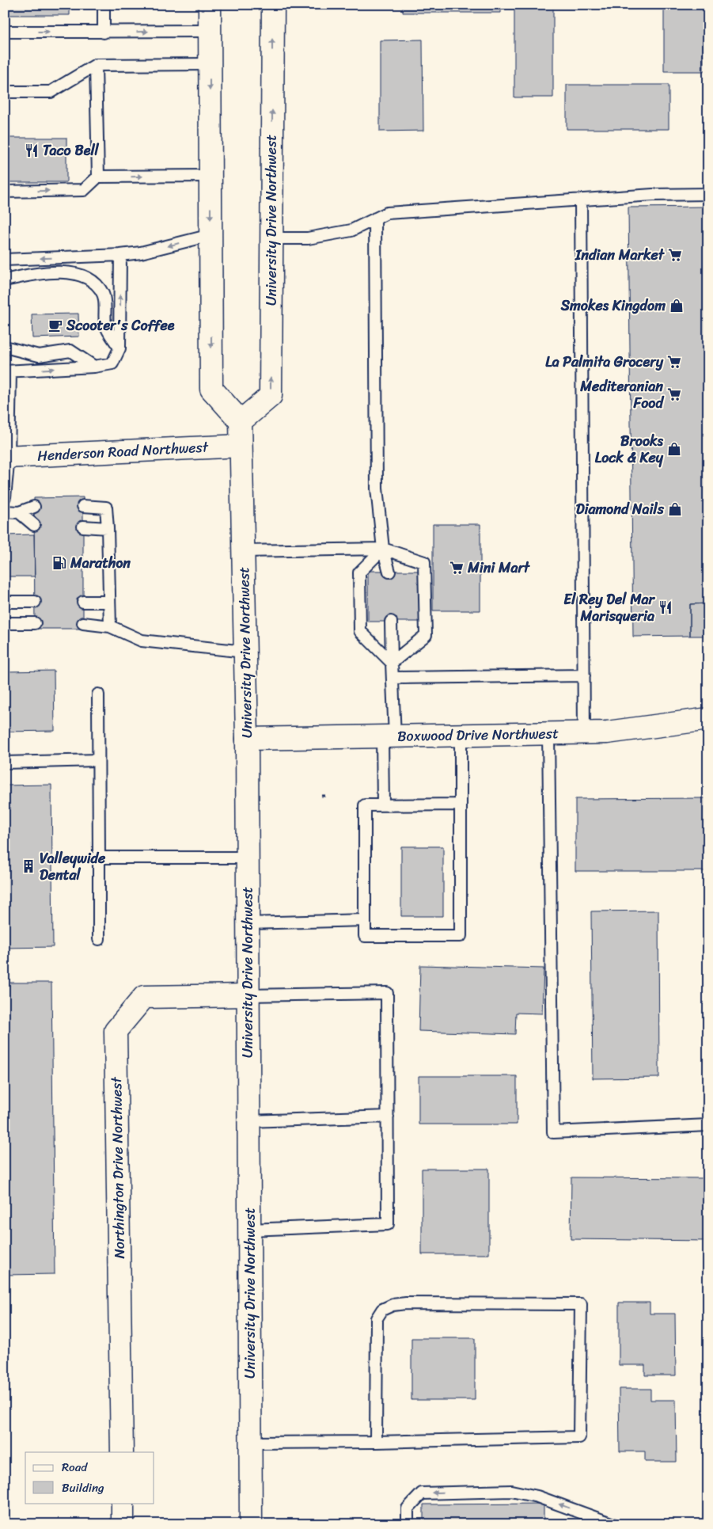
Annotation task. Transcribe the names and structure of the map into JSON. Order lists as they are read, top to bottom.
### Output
{
  "streets": {
    "main road": [
      "University Drive Northwest",
      "Henderson Road Northwest",
      "Boxwood Drive Northwest",
      "Northington Drive Northwest"
    ]
  },
  "crossings": [
    ["University Drive Northwest", "Henderson Road Northwest"],
    ["University Drive Northwest", "Boxwood Drive Northwest"],
    ["University Drive Northwest", "Northington Drive Northwest"]
  ],
  "places": {
    "restaurant": ["Taco Bell", "El Rey Del Mar Marisqueria"],
    "supermarket": [
      "Indian Market",
      "La Palmita Grocery",
      "Mediteranian Food",
      "Mini Mart"
    ],
    "shop": ["Smokes Kingdom", "Brooks Lock & Key", "Diamond Nails"],
    "cafe": ["Scooter's Coffee"],
    "fuel station": ["Marathon"],
    "building": ["Valleywide Dental"]
  },
  "legend": ["Road", "Building"]
}
